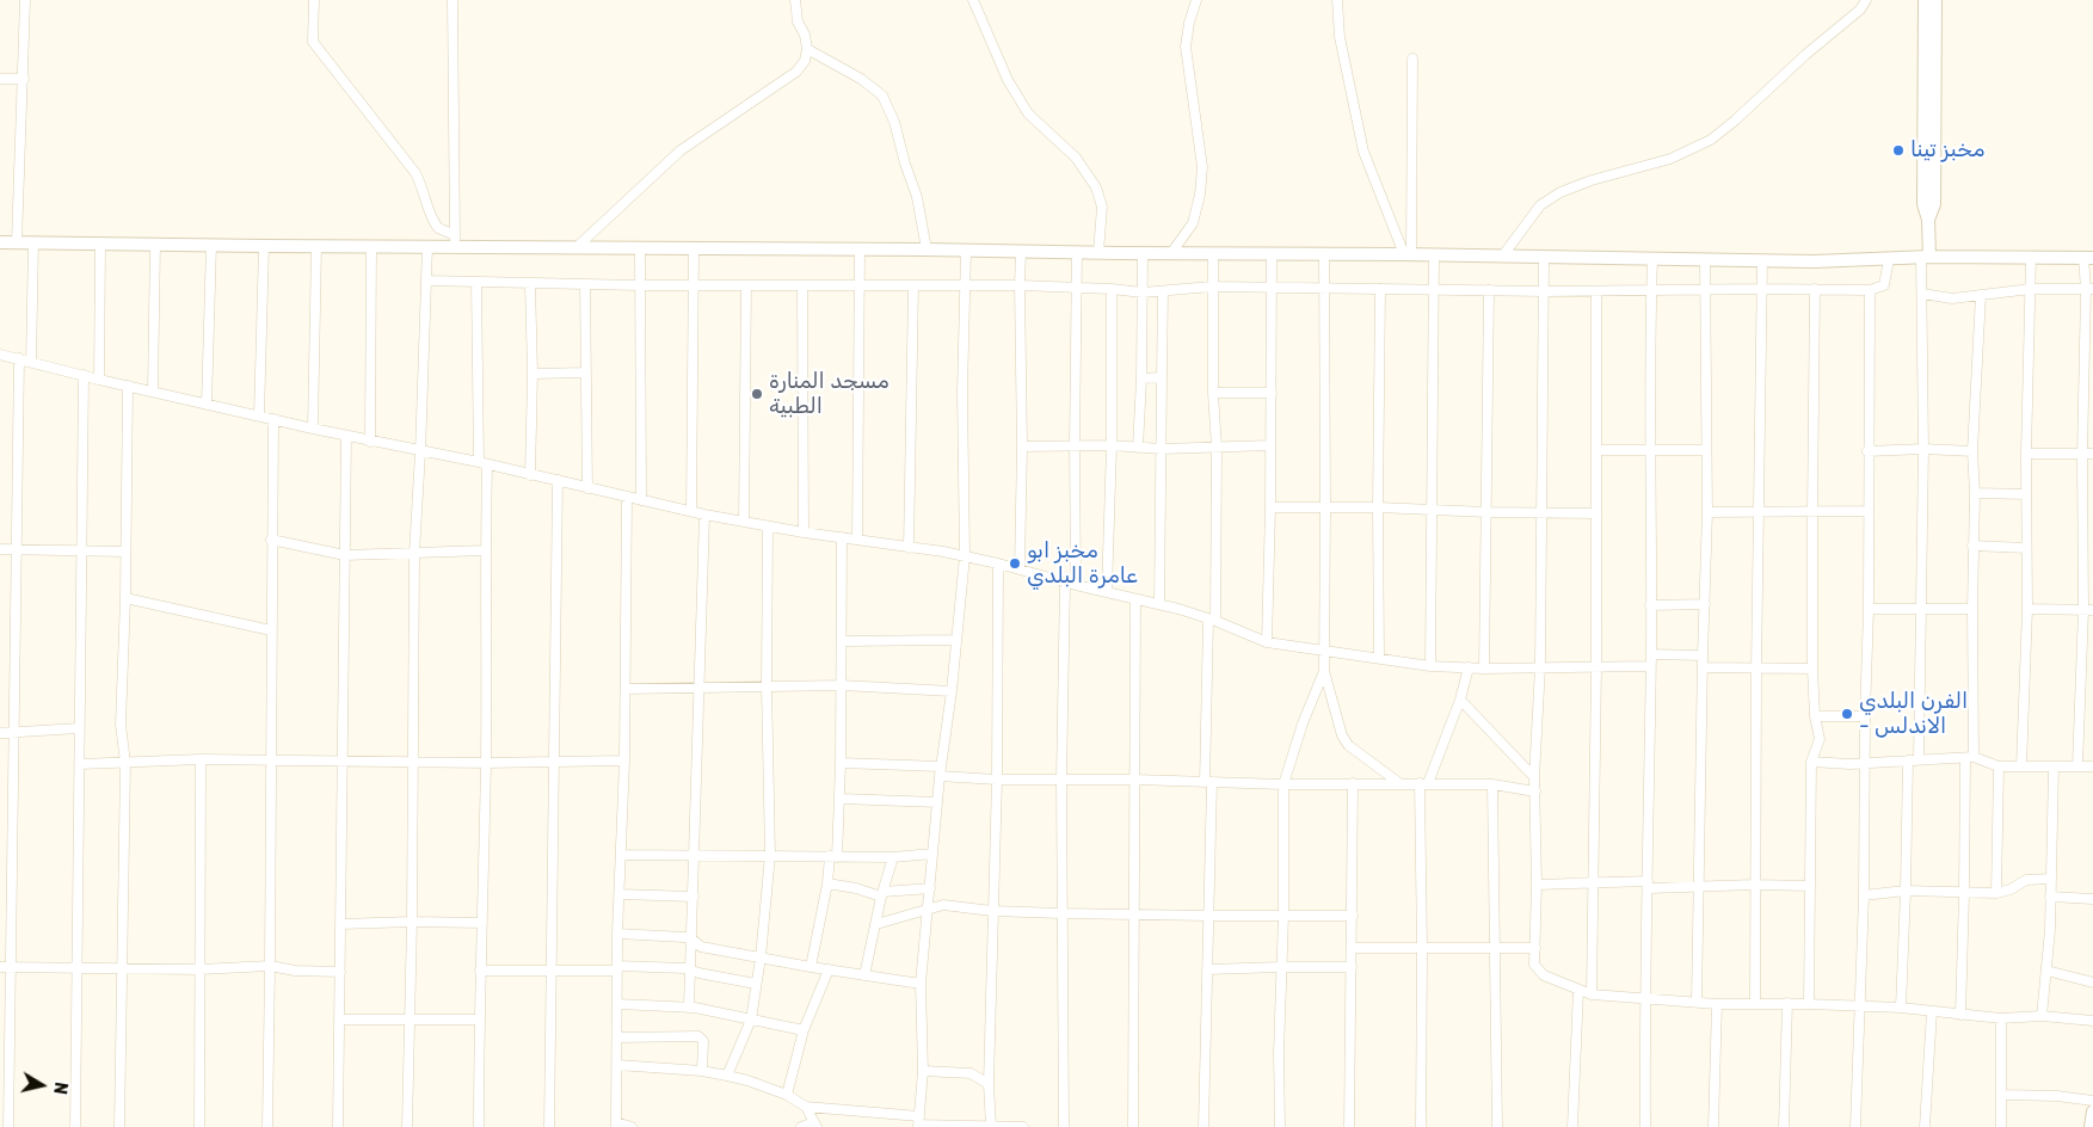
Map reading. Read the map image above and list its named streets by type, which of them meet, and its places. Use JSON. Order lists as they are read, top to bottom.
{
  "places": [
    "مخبز تينا",
    "مسجد المنارة الطبية",
    "مخبز ابو عامرة البلدي",
    "الفرن البلدي - الاندلس"
  ],
  "north": "right"
}
